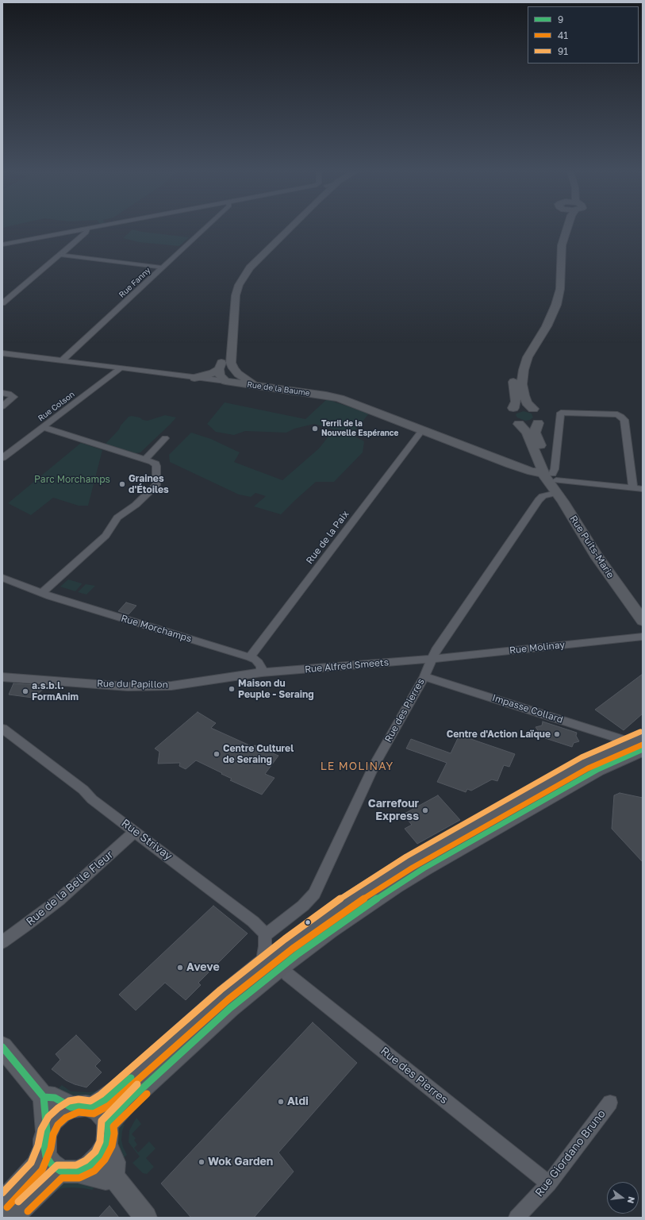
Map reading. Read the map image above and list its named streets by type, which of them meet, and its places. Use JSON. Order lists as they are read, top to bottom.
{
  "streets": {
    "street": [
      "Rue Fanny",
      "Rue de la Baume",
      "Rue Colson",
      "Rue de la Paix",
      "Rue Puits-Marie",
      "Rue Morchamps",
      "Rue Molinay",
      "Rue Alfred Smeets",
      "Rue du Papillon",
      "Impasse Collard",
      "Rue des Pierres",
      "Rue Strivay",
      "Rue de la Belle Fleur",
      "Rue Giordano Bruno"
    ]
  },
  "crossings": [
    ["Rue Fanny", "Rue de la Baume"],
    ["Rue de la Baume", "Rue Colson"],
    ["Rue de la Baume", "Rue de la Paix"],
    ["Rue de la Baume", "Rue Puits-Marie"],
    ["Rue de la Paix", "Rue Morchamps"],
    ["Rue Puits-Marie", "Rue des Pierres"],
    ["Rue Morchamps", "Rue Alfred Smeets"],
    ["Rue Morchamps", "Rue du Papillon"],
    ["Rue Molinay", "Rue Alfred Smeets"],
    ["Rue Molinay", "Rue des Pierres"],
    ["Rue Alfred Smeets", "Rue du Papillon"],
    ["Rue Alfred Smeets", "Rue des Pierres"],
    ["Impasse Collard", "Rue des Pierres"],
    ["Rue des Pierres", "Rue Strivay"],
    ["Rue des Pierres", "Rue Giordano Bruno"],
    ["Rue Strivay", "Rue de la Belle Fleur"]
  ],
  "districts": ["LE MOLINAY"],
  "parks": ["Parc Morchamps"],
  "places": [
    "Terril de la Nouvelle Espérance",
    "Graines d'Étoiles",
    "Maison du Peuple - Seraing",
    "a.s.b.l. FormAnim",
    "Centre d'Action Laïque",
    "Centre Culturel de Seraing",
    "Carrefour Express",
    "Aveve",
    "Aldi",
    "Wok Garden"
  ],
  "lines": ["transit line 91", "transit line 41", "transit line 9"],
  "legend": ["9", "41", "91"],
  "north": "right"
}
